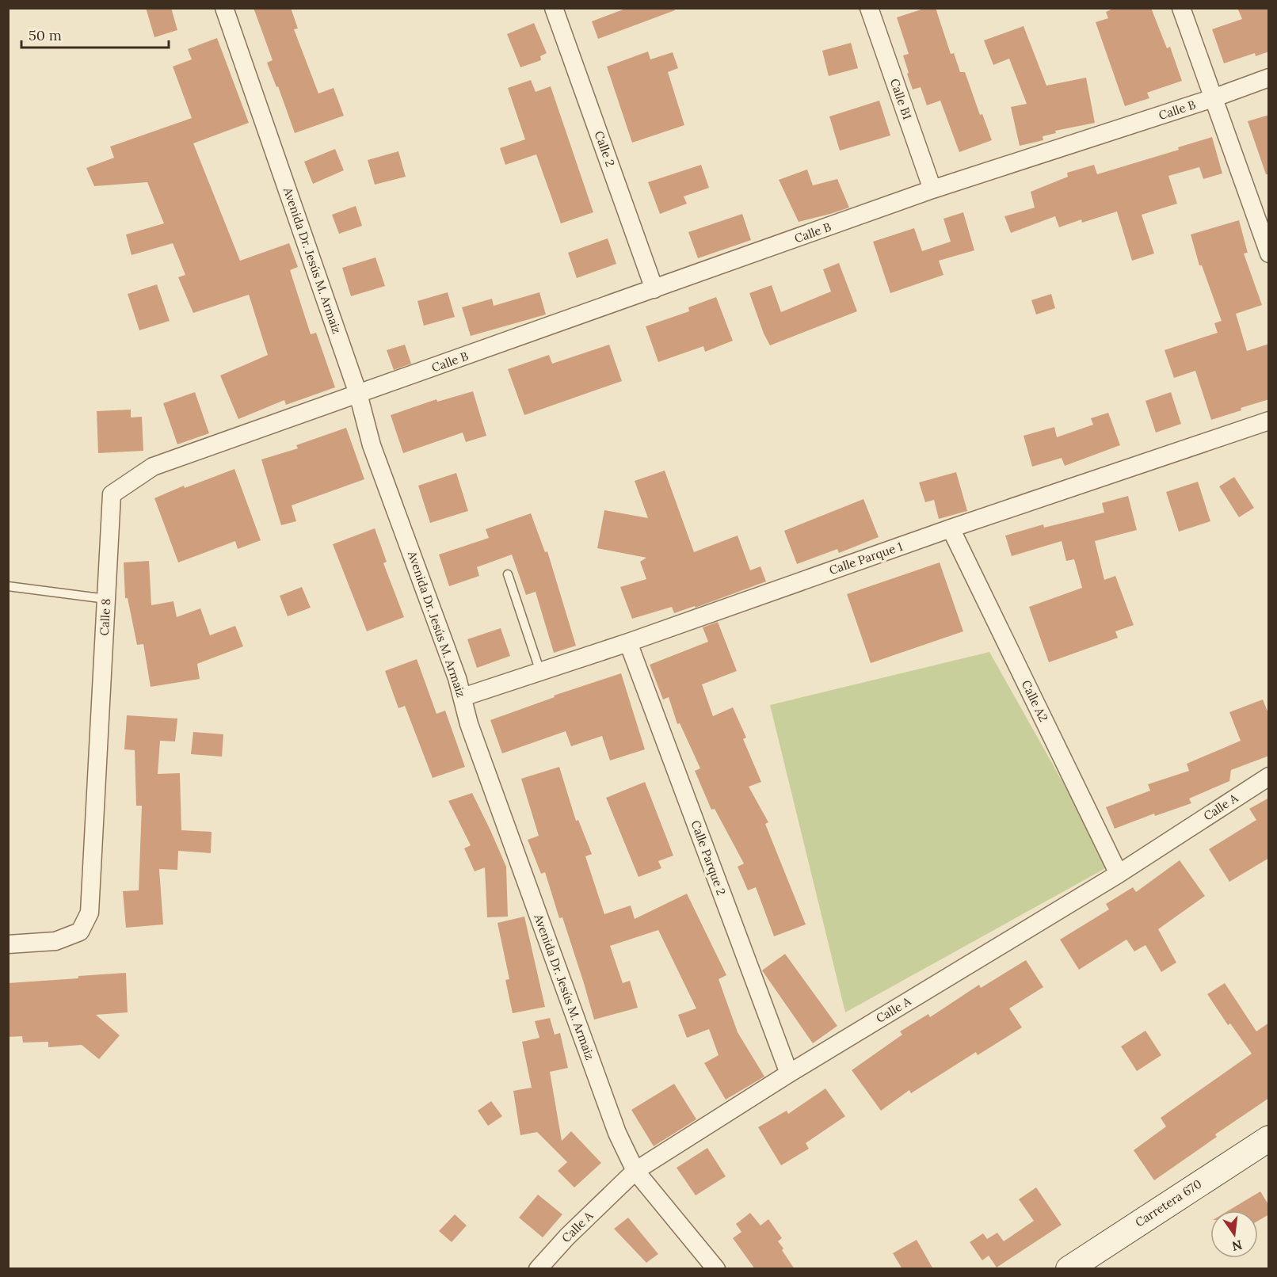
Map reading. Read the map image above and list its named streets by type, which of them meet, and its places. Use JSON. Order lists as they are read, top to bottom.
{
  "streets": {
    "street": [
      "Calle B1",
      "Calle B",
      "Calle 2",
      "Avenida Dr. Jesús M. Armaiz",
      "Calle Parque 1",
      "Calle 8",
      "Calle A2",
      "Calle A",
      "Calle Parque 2",
      "Carretera 670"
    ]
  },
  "crossings": [
    ["Calle B1", "Calle B"],
    ["Calle B", "Calle 2"],
    ["Calle B", "Avenida Dr. Jesús M. Armaiz"],
    ["Calle B", "Calle 8"],
    ["Avenida Dr. Jesús M. Armaiz", "Calle Parque 1"],
    ["Avenida Dr. Jesús M. Armaiz", "Calle 8"],
    ["Avenida Dr. Jesús M. Armaiz", "Calle A"],
    ["Calle Parque 1", "Calle A2"],
    ["Calle Parque 1", "Calle Parque 2"],
    ["Calle A2", "Calle A"],
    ["Calle A", "Calle Parque 2"]
  ],
  "scale_bar": "50 m",
  "north": "bottom"
}
